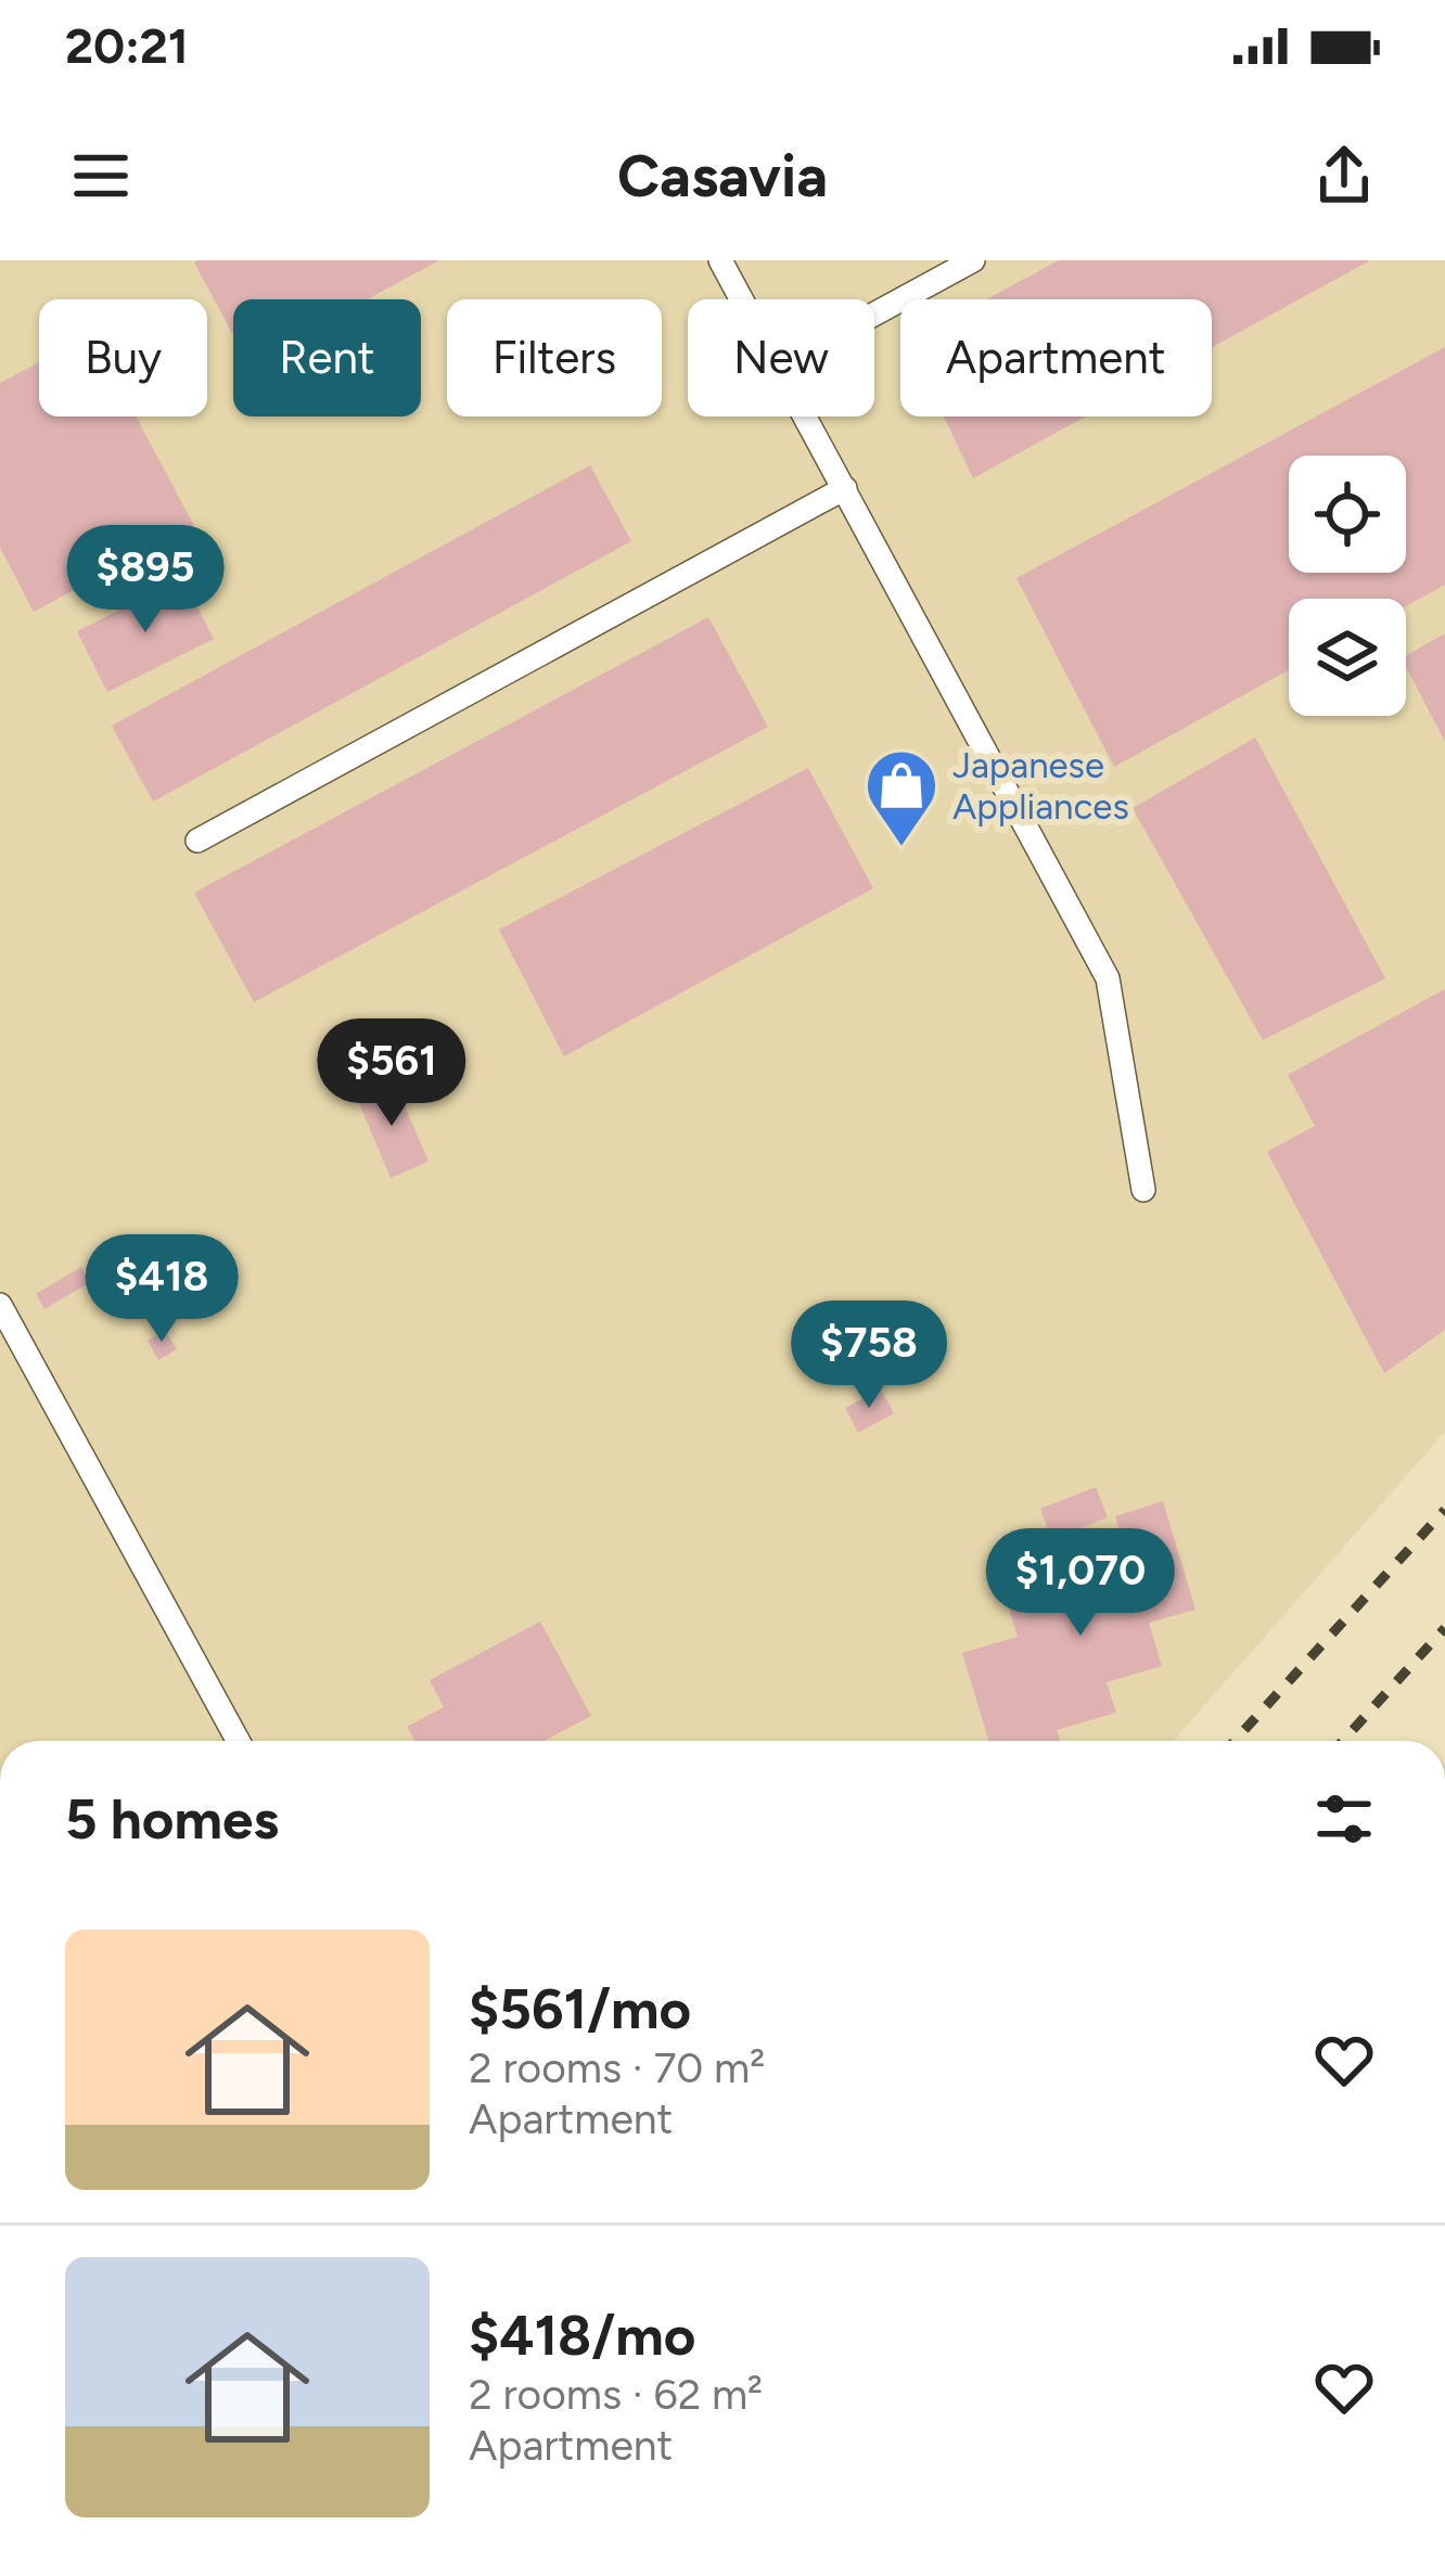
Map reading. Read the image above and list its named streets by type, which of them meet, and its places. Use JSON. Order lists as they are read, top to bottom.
{
  "places": {
    "shop": ["Japanese Appliances"]
  },
  "page": {
    "status": "20:21",
    "header": "Casavia",
    "chip": [
      "Buy",
      "Rent",
      "Filters",
      "New",
      "Apartment"
    ],
    "price": [
      "$895",
      "$561",
      "$418",
      "$758",
      "$1,070"
    ],
    "heading": "5 homes",
    "list": [
      {
        "name": "$561/mo",
        "note": "2 rooms · 70 m² · Apartment"
      },
      {
        "name": "$418/mo",
        "note": "2 rooms · 62 m² · Apartment"
      }
    ]
  }
}
